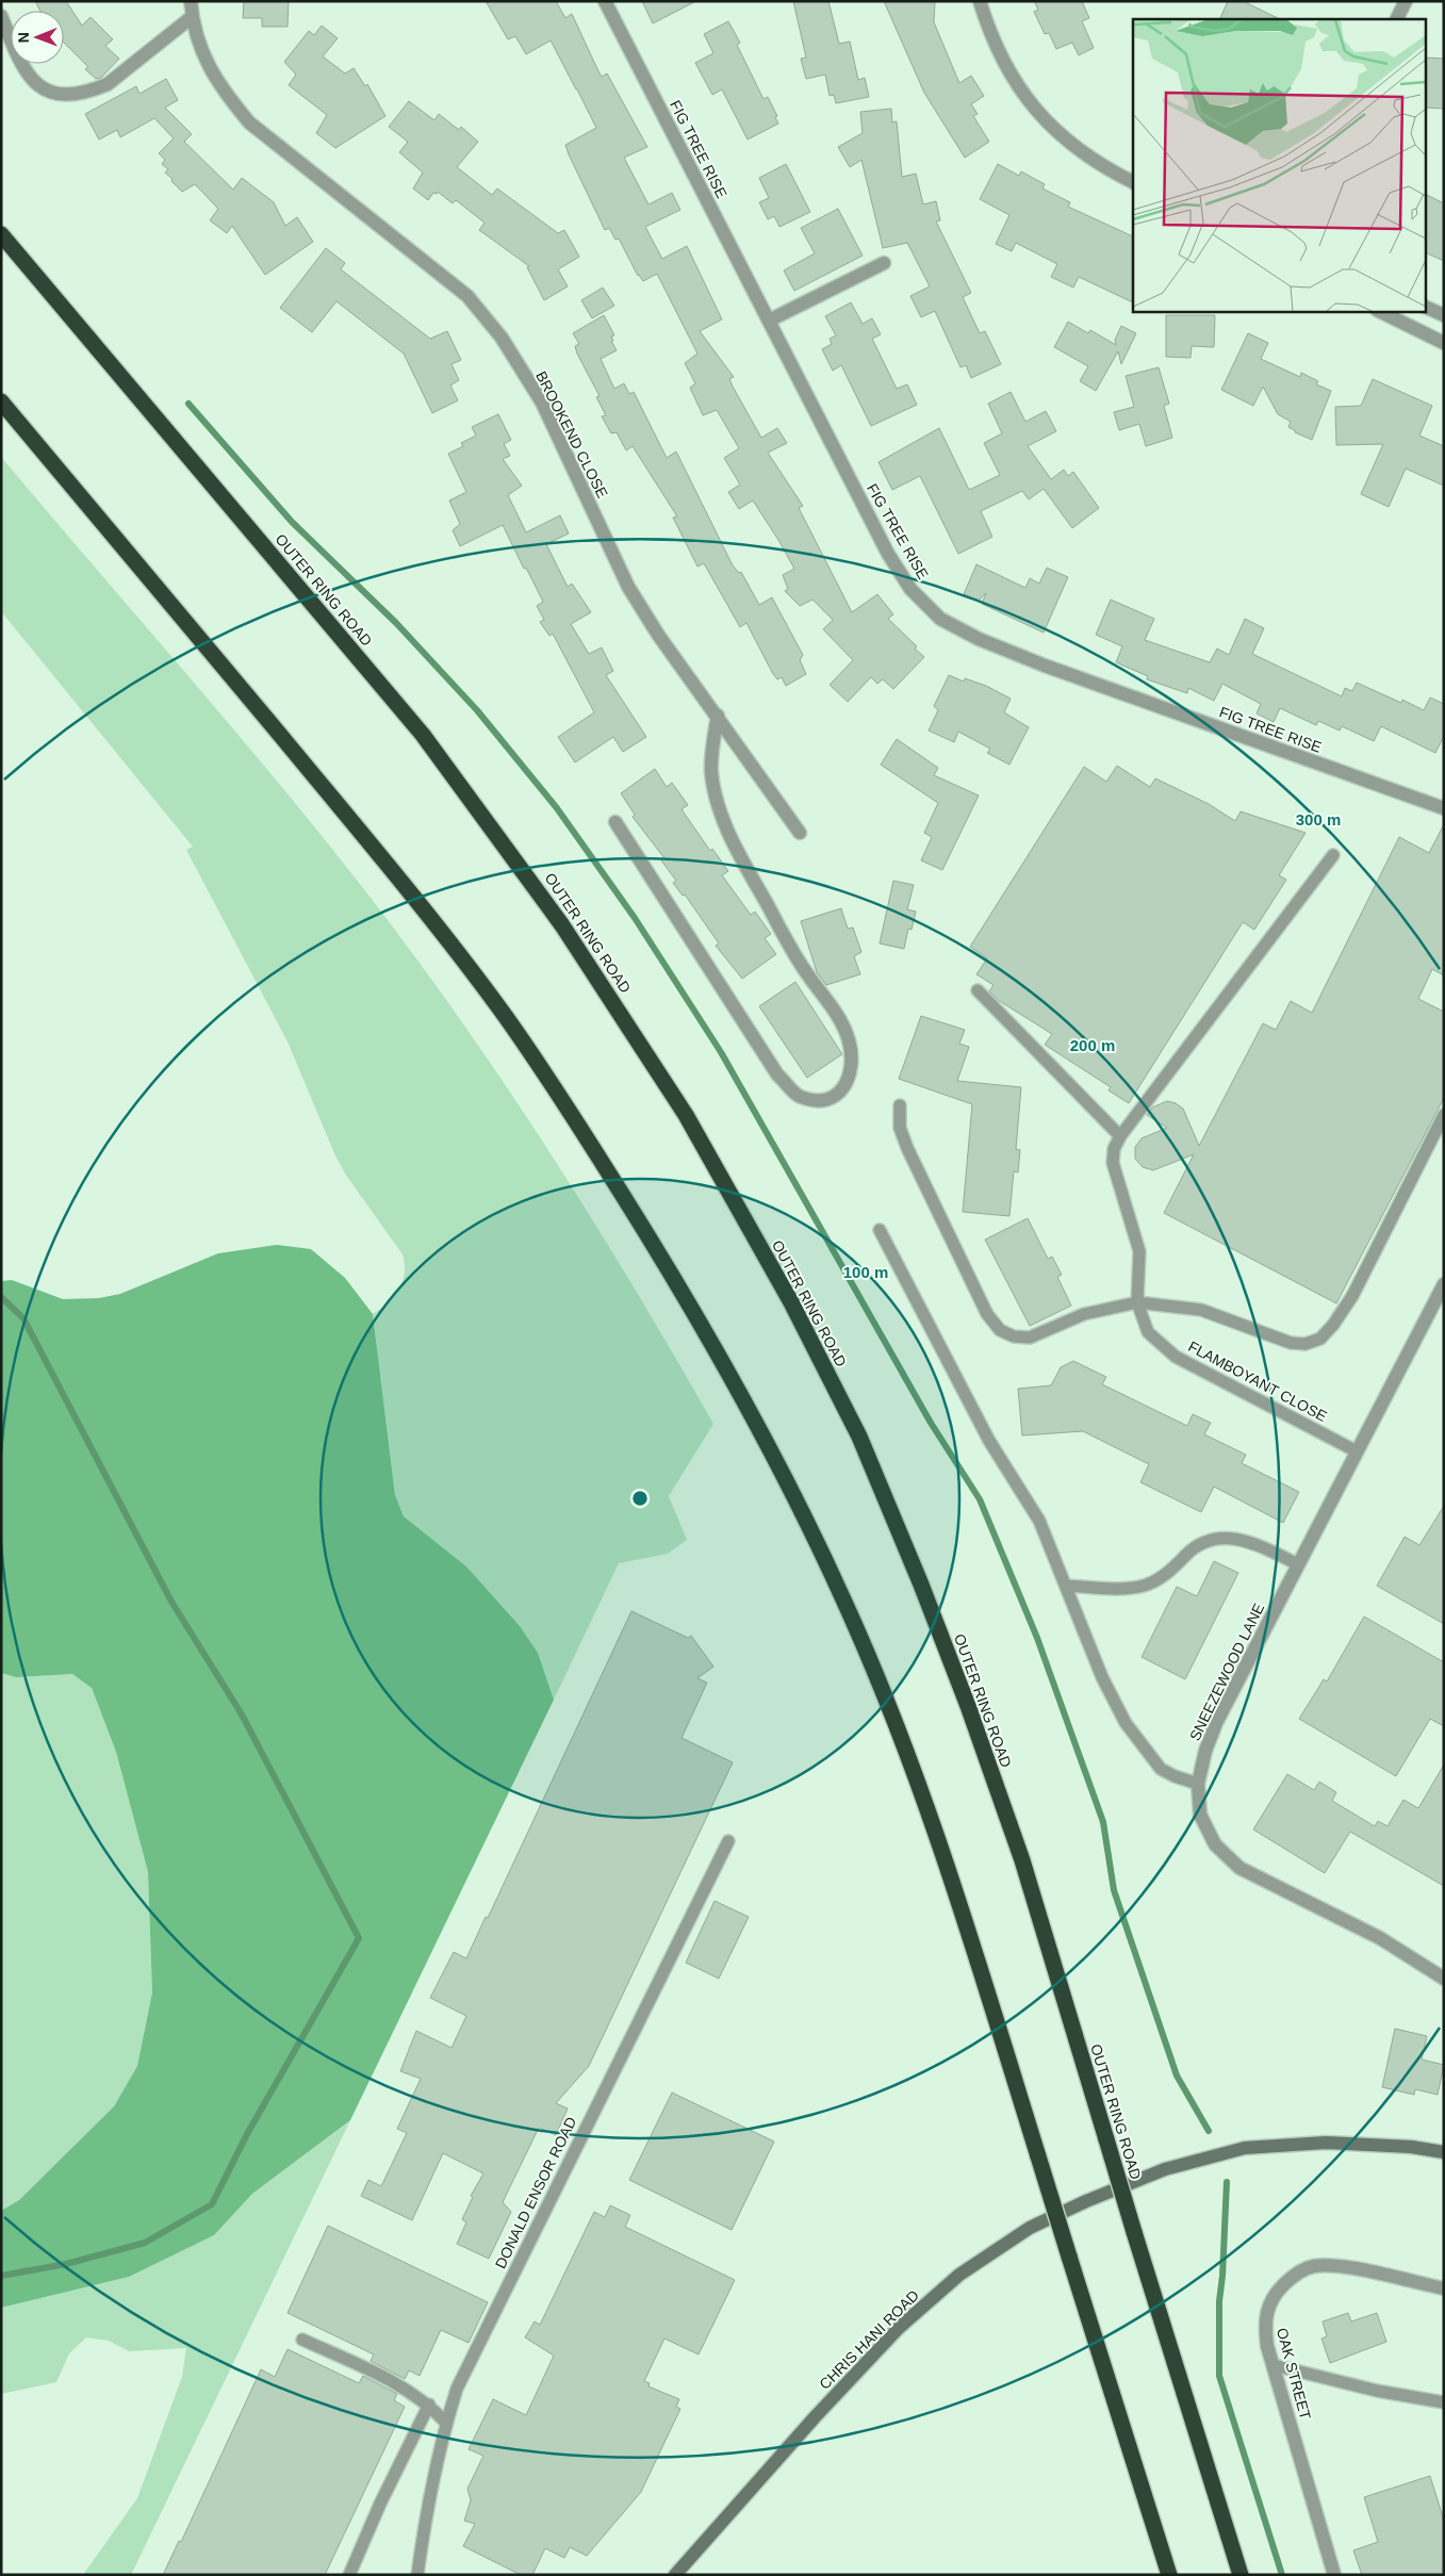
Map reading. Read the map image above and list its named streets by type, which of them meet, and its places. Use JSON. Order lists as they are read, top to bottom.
{
  "streets": {
    "highway": ["OUTER RING ROAD"],
    "street": [
      "FIG TREE RISE",
      "BROOKEND CLOSE",
      "SNEEZEWOOD LANE",
      "CHRIS HANI ROAD",
      "OAK STREET"
    ],
    "lane": ["FLAMBOYANT CLOSE", "DONALD ENSOR ROAD"]
  },
  "crossings": [
    ["FLAMBOYANT CLOSE", "SNEEZEWOOD LANE"]
  ],
  "north": "left",
  "rings": ["300 m", "200 m", "100 m"]
}
